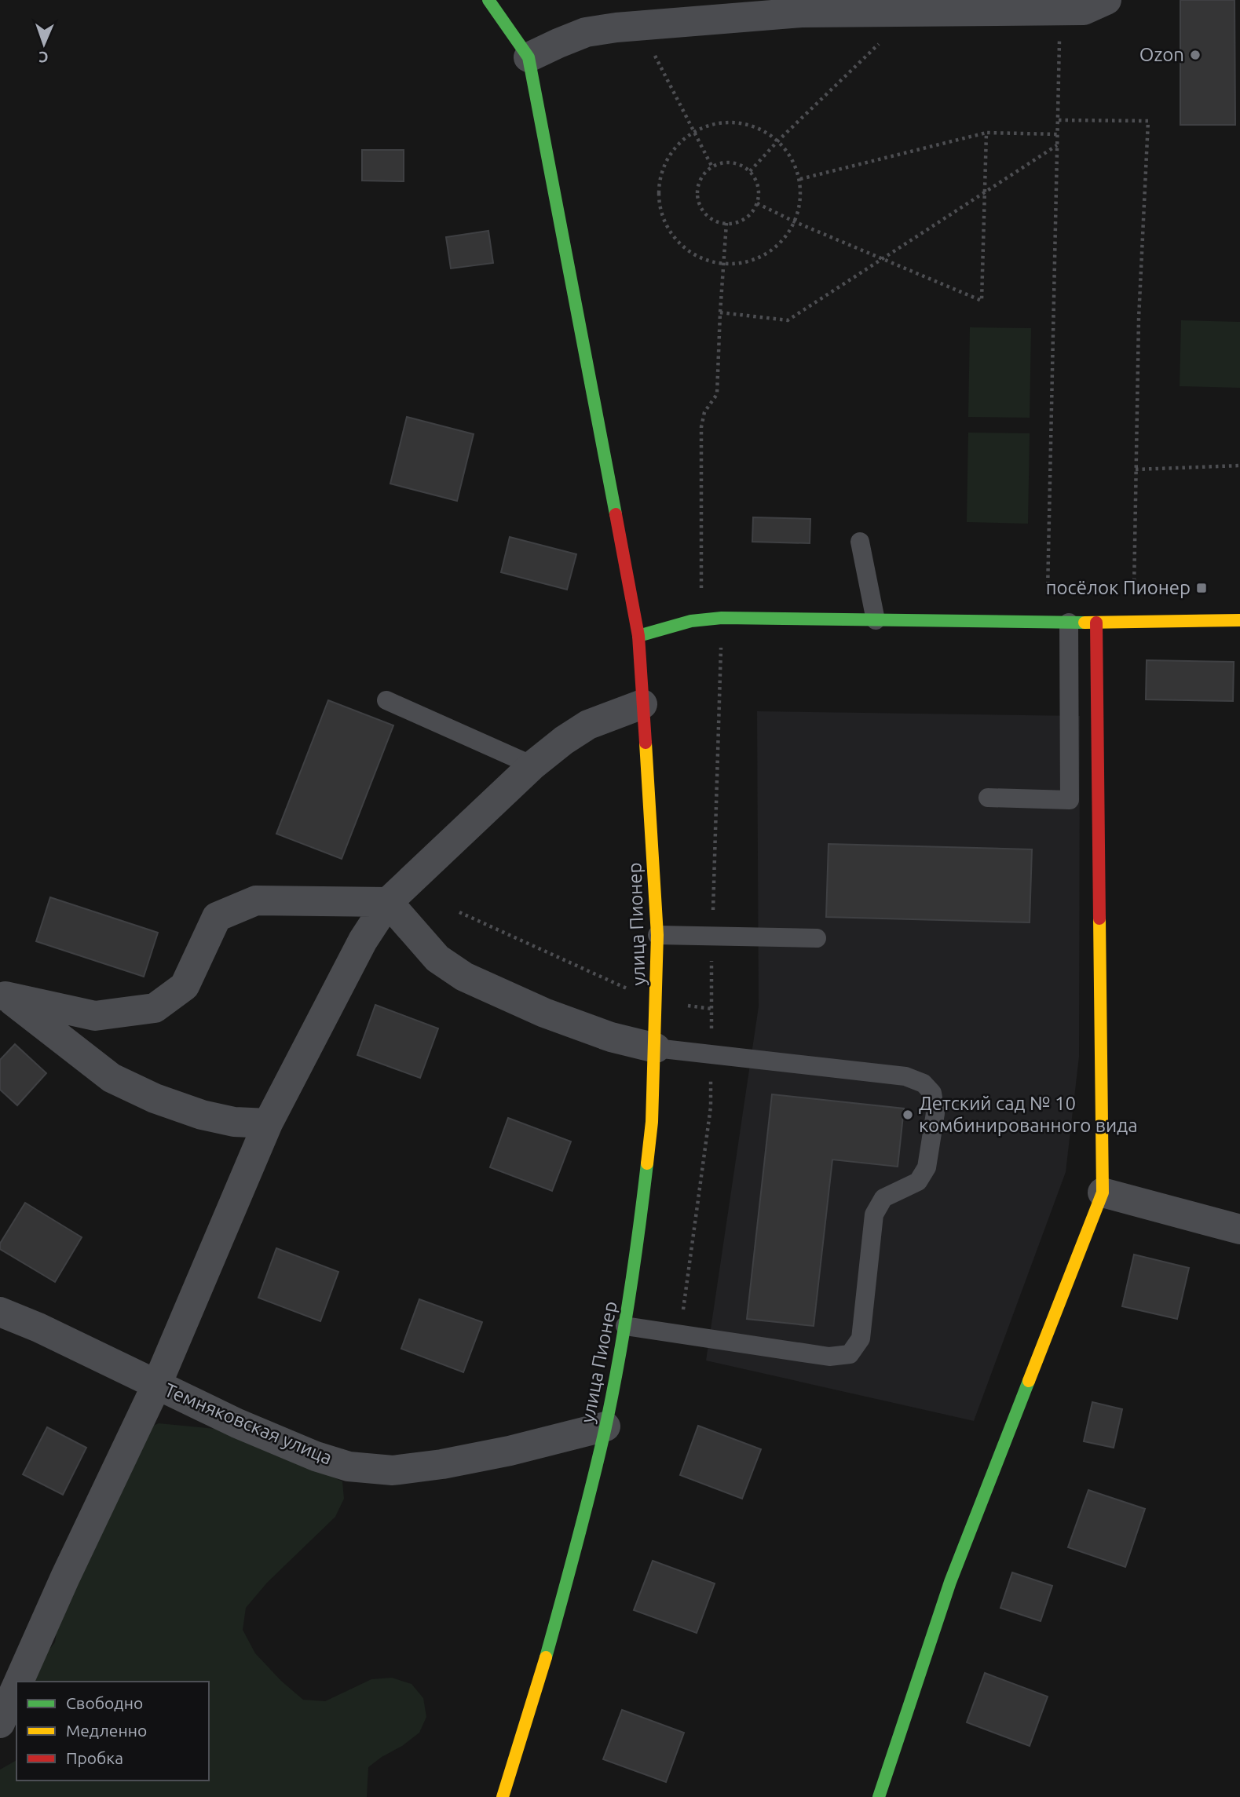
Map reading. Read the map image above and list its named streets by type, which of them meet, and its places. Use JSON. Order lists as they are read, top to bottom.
{
  "streets": {
    "street": ["улица Пионер", "Темняковская улица"]
  },
  "crossings": [
    ["улица Пионер", "Темняковская улица"]
  ],
  "places": {
    "other": ["Ozon", "Детский сад № 10 комбинированного вида"],
    "transit": ["посёлок Пионер"]
  },
  "legend": ["Свободно", "Медленно", "Пробка"],
  "north": "bottom"
}
